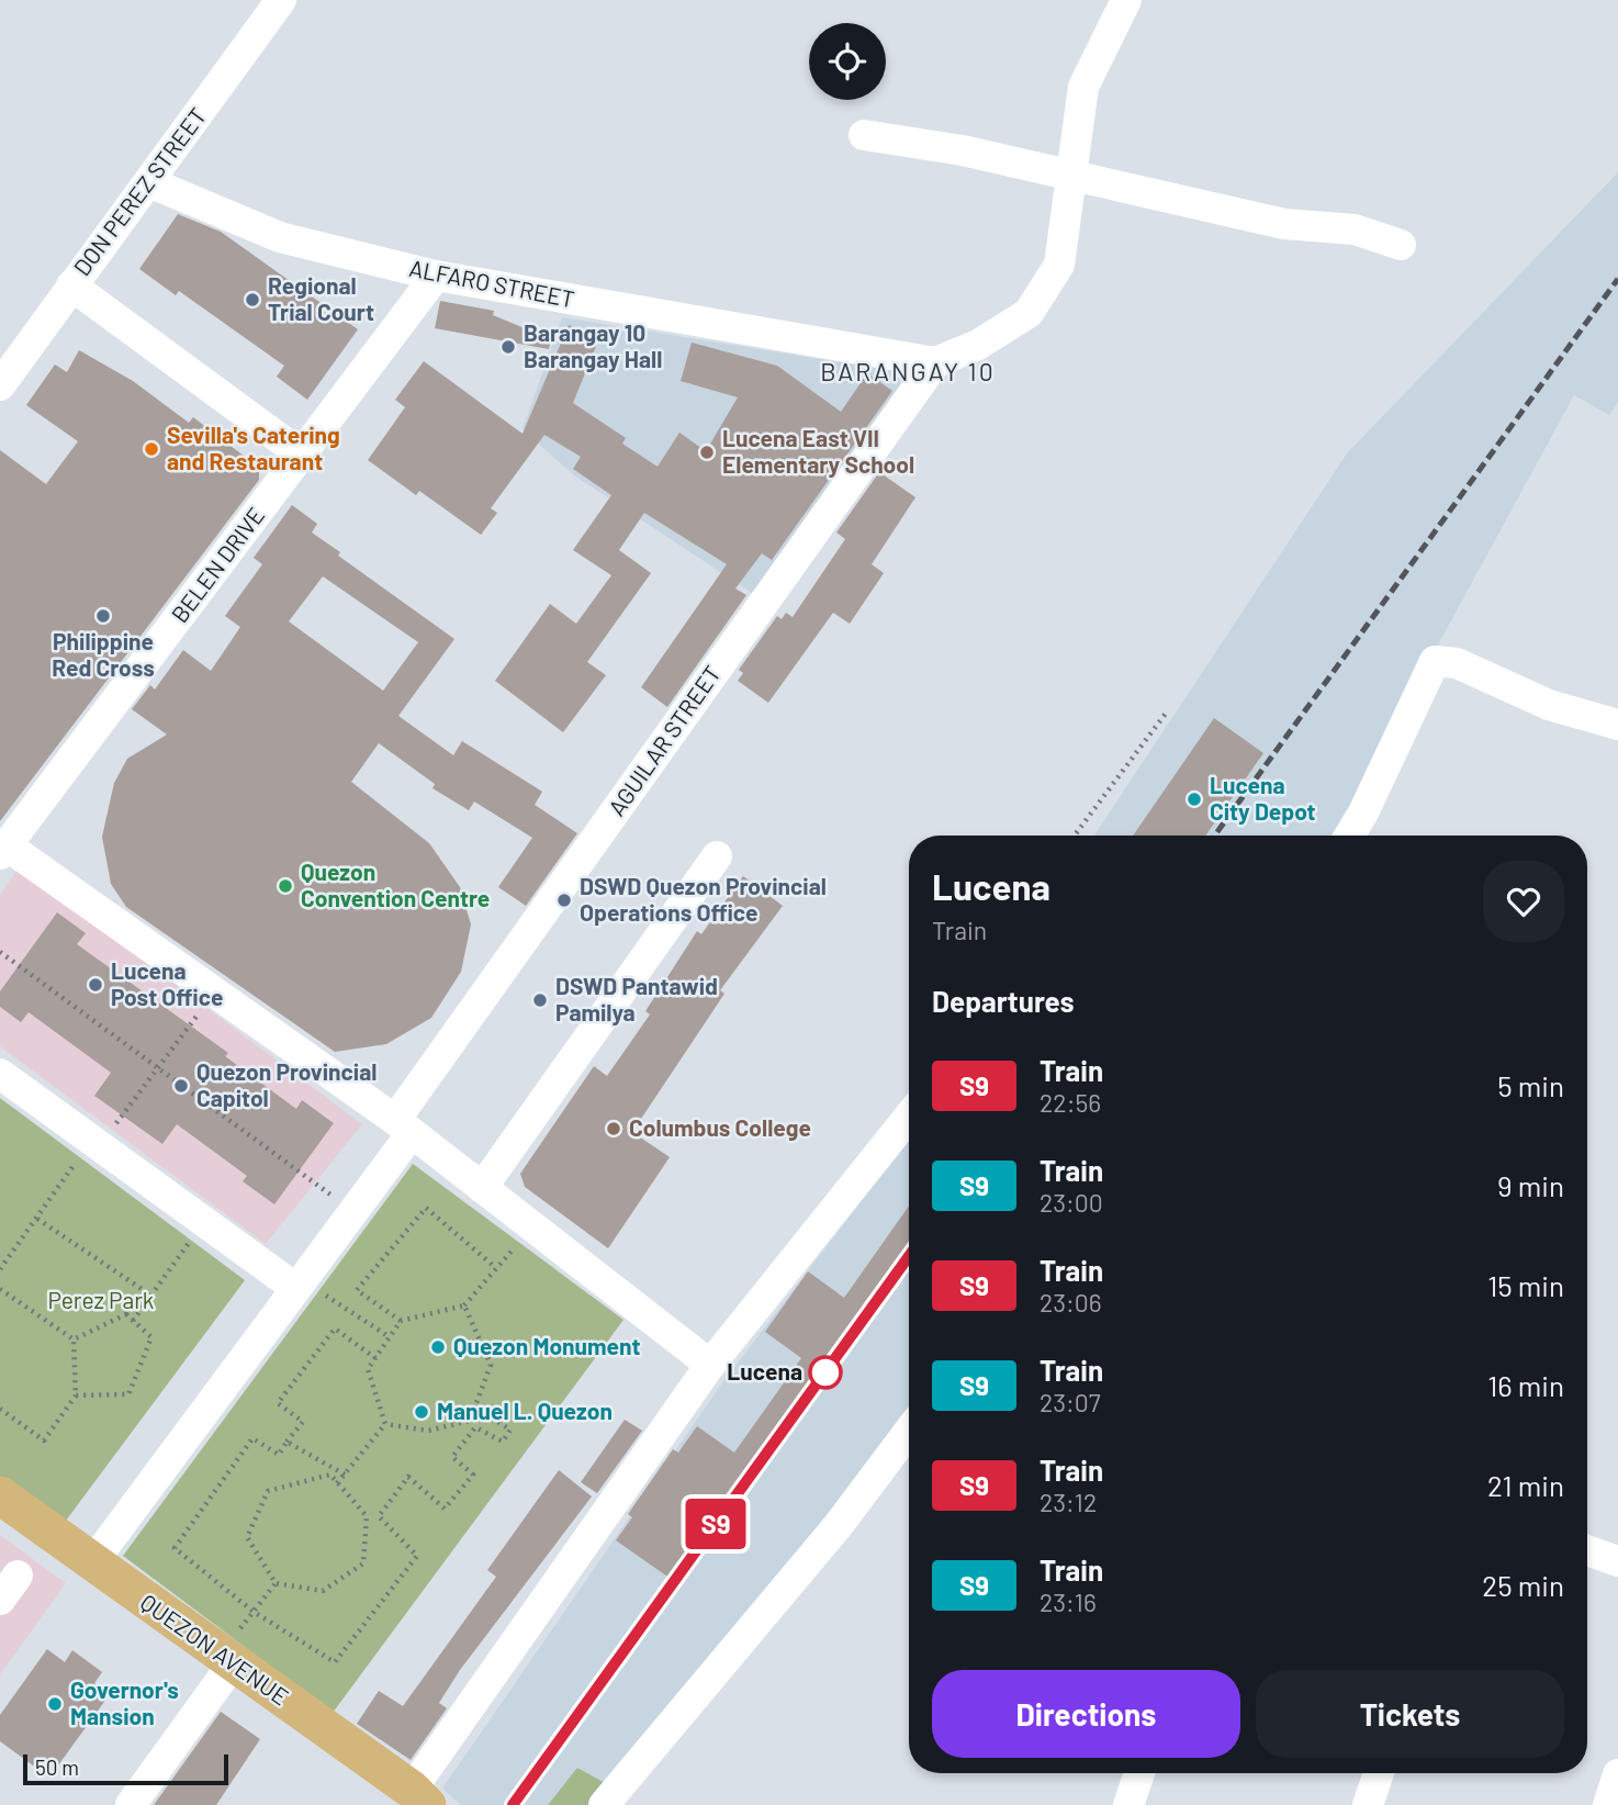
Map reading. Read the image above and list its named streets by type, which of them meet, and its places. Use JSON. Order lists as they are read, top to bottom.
{
  "streets": {
    "main road": ["QUEZON AVENUE"],
    "street": [
      "DON PEREZ STREET",
      "ALFARO STREET",
      "BELEN DRIVE",
      "AGUILAR STREET"
    ]
  },
  "crossings": [
    ["DON PEREZ STREET", "ALFARO STREET"],
    ["ALFARO STREET", "BELEN DRIVE"],
    ["ALFARO STREET", "AGUILAR STREET"],
    ["AGUILAR STREET", "QUEZON AVENUE"]
  ],
  "districts": ["BARANGAY 10"],
  "parks": ["Perez Park"],
  "places": [
    "Regional Trial Court",
    "Barangay 10 Barangay Hall",
    "Sevilla's Catering and Restaurant",
    "Lucena East VII Elementary School",
    "Philippine Red Cross",
    "Lucena City Depot",
    "Quezon Convention Centre",
    "DSWD Quezon Provincial Operations Office",
    "Lucena Post Office",
    "DSWD Pantawid Pamilya",
    "Quezon Provincial Capitol",
    "Columbus College",
    "Quezon Monument",
    "Lucena",
    "Manuel L. Quezon",
    "Governor's Mansion"
  ],
  "scale_bar": "50 m",
  "page": {
    "on_map": "S9",
    "heading": [
      ["Lucena", "Train"],
      "Departures"
    ],
    "list": [
      {
        "mark": "S9",
        "name": "Train",
        "note": "22:56",
        "value": "5 min"
      },
      {
        "mark": "S9",
        "name": "Train",
        "note": "23:00",
        "value": "9 min"
      },
      {
        "mark": "S9",
        "name": "Train",
        "note": "23:06",
        "value": "15 min"
      },
      {
        "mark": "S9",
        "name": "Train",
        "note": "23:07",
        "value": "16 min"
      },
      {
        "mark": "S9",
        "name": "Train",
        "note": "23:12",
        "value": "21 min"
      },
      {
        "mark": "S9",
        "name": "Train",
        "note": "23:16",
        "value": "25 min"
      }
    ],
    "buttons": ["Directions", "Tickets"],
    "scale": "50 m"
  }
}
